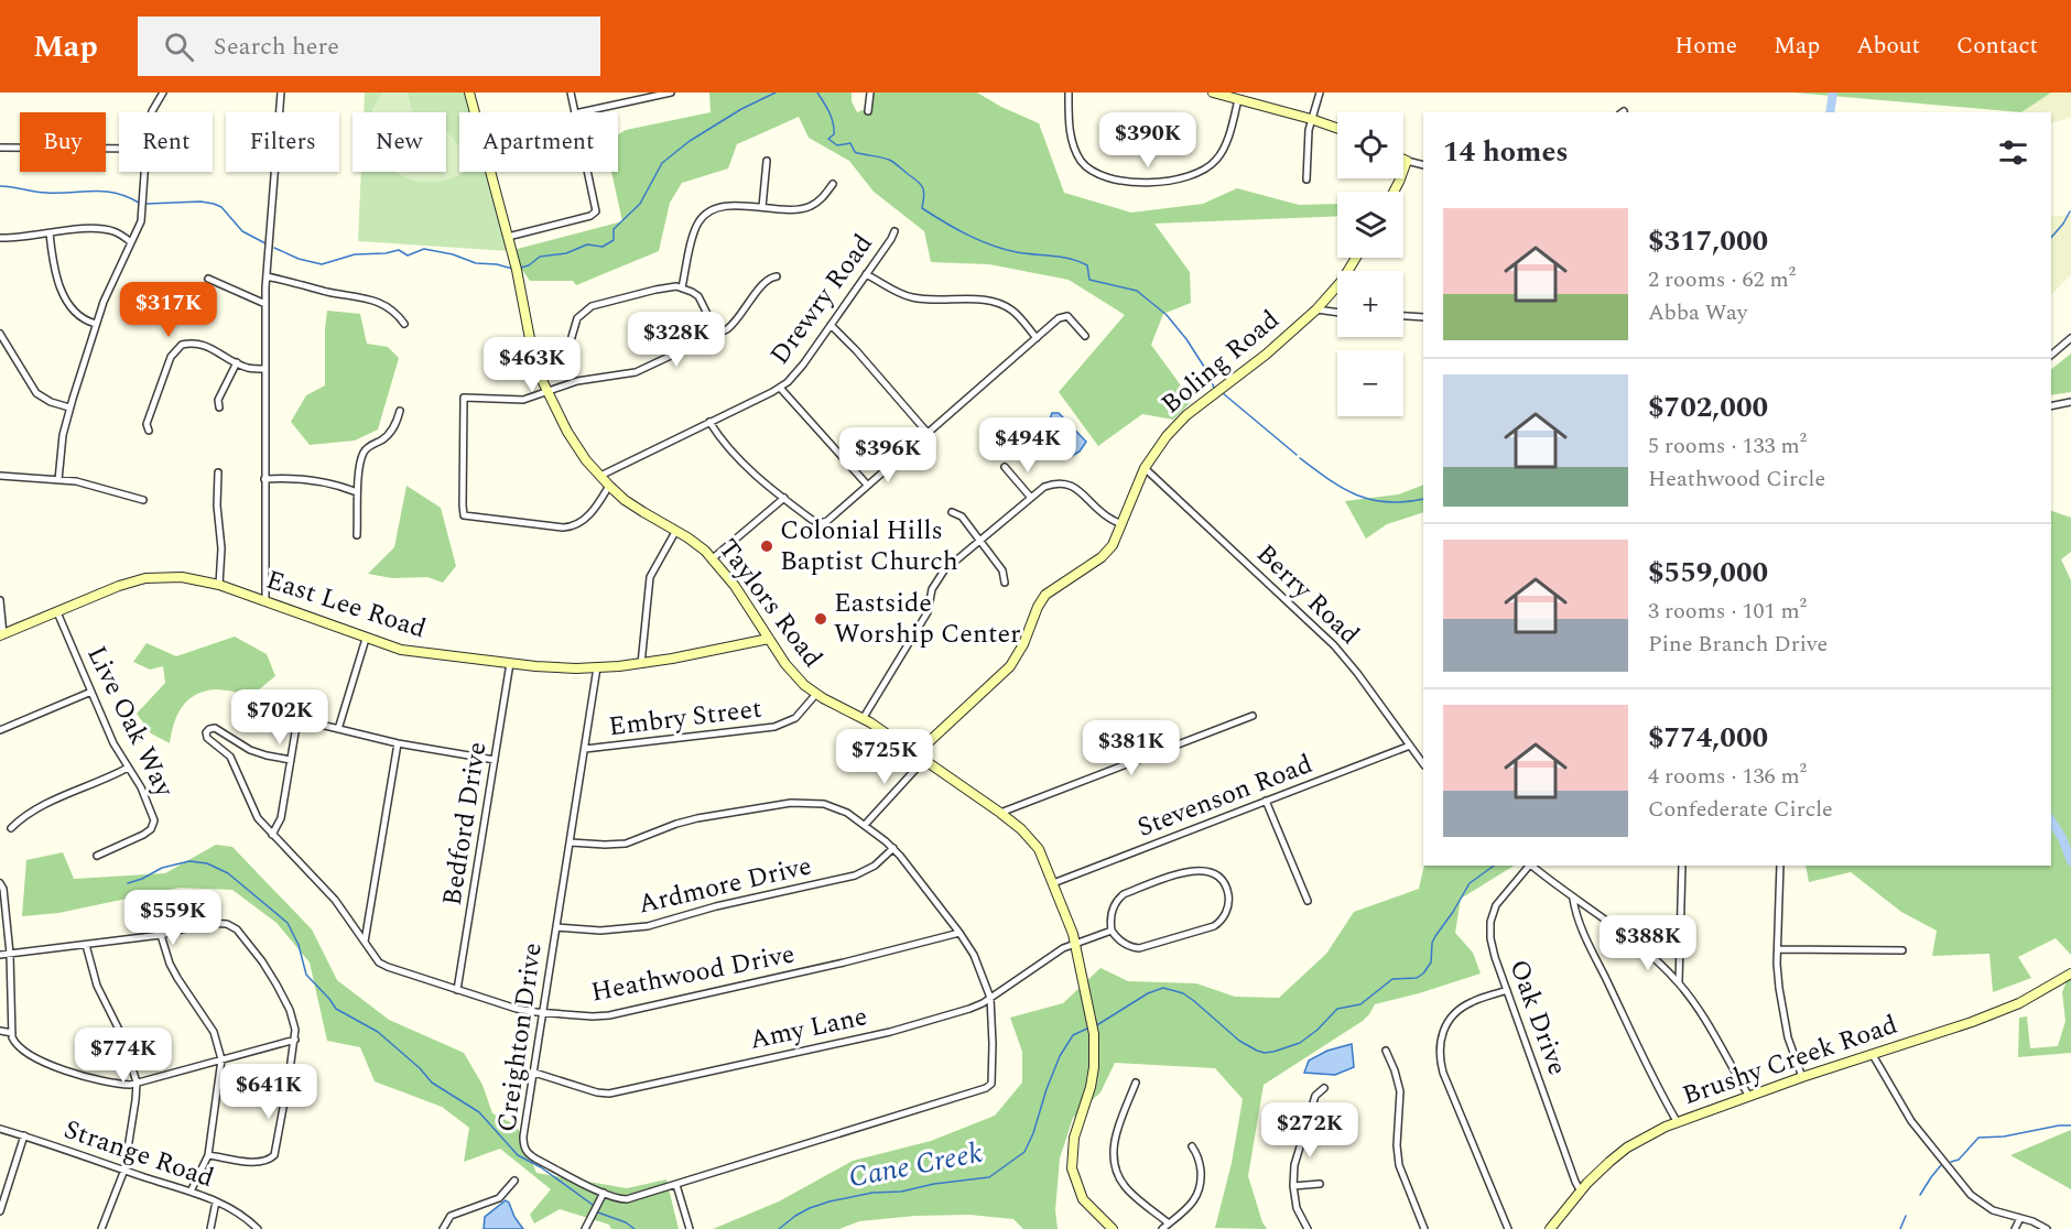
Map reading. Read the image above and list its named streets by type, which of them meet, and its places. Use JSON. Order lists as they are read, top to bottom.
{
  "streets": {
    "street": [
      "Drewry Road",
      "Boling Road",
      "Berry Road",
      "Taylors Road",
      "East Lee Road",
      "Embry Street",
      "Live Oak Way",
      "Stevenson Road",
      "Bedford Drive",
      "Ardmore Drive",
      "Heathwood Drive",
      "Oak Drive",
      "Amy Lane",
      "Creighton Drive",
      "Brushy Creek Road",
      "Strange Road"
    ]
  },
  "crossings": [
    ["Drewry Road", "Taylors Road"],
    ["Boling Road", "Berry Road"],
    ["Boling Road", "Taylors Road"],
    ["Berry Road", "Stevenson Road"],
    ["Taylors Road", "East Lee Road"],
    ["Taylors Road", "Embry Street"],
    ["Taylors Road", "Stevenson Road"],
    ["Taylors Road", "Amy Lane"],
    ["East Lee Road", "Live Oak Way"],
    ["East Lee Road", "Bedford Drive"],
    ["East Lee Road", "Creighton Drive"],
    ["Embry Street", "Creighton Drive"],
    ["Bedford Drive", "Heathwood Drive"],
    ["Ardmore Drive", "Creighton Drive"],
    ["Heathwood Drive", "Creighton Drive"],
    ["Oak Drive", "Brushy Creek Road"],
    ["Amy Lane", "Creighton Drive"]
  ],
  "water": ["Cane Creek"],
  "places": ["Colonial Hills Baptist Church", "Eastside Worship Center"],
  "page": {
    "header": "Map",
    "search": "Search here",
    "nav": [
      "Home",
      "Map",
      "About",
      "Contact"
    ],
    "map_buttons": ["+", "−"],
    "price": [
      "$390K",
      "$317K",
      "$328K",
      "$463K",
      "$494K",
      "$396K",
      "$702K",
      "$381K",
      "$725K",
      "$559K",
      "$388K",
      "$774K",
      "$641K",
      "$272K"
    ],
    "chip": [
      "Buy",
      "Rent",
      "Filters",
      "New",
      "Apartment"
    ],
    "heading": "14 homes",
    "list": [
      {
        "name": "$317,000",
        "note": "2 rooms · 62 m² · Abba Way"
      },
      {
        "name": "$702,000",
        "note": "5 rooms · 133 m² · Heathwood Circle"
      },
      {
        "name": "$559,000",
        "note": "3 rooms · 101 m² · Pine Branch Drive"
      },
      {
        "name": "$774,000",
        "note": "4 rooms · 136 m² · Confederate Circle"
      }
    ]
  }
}
